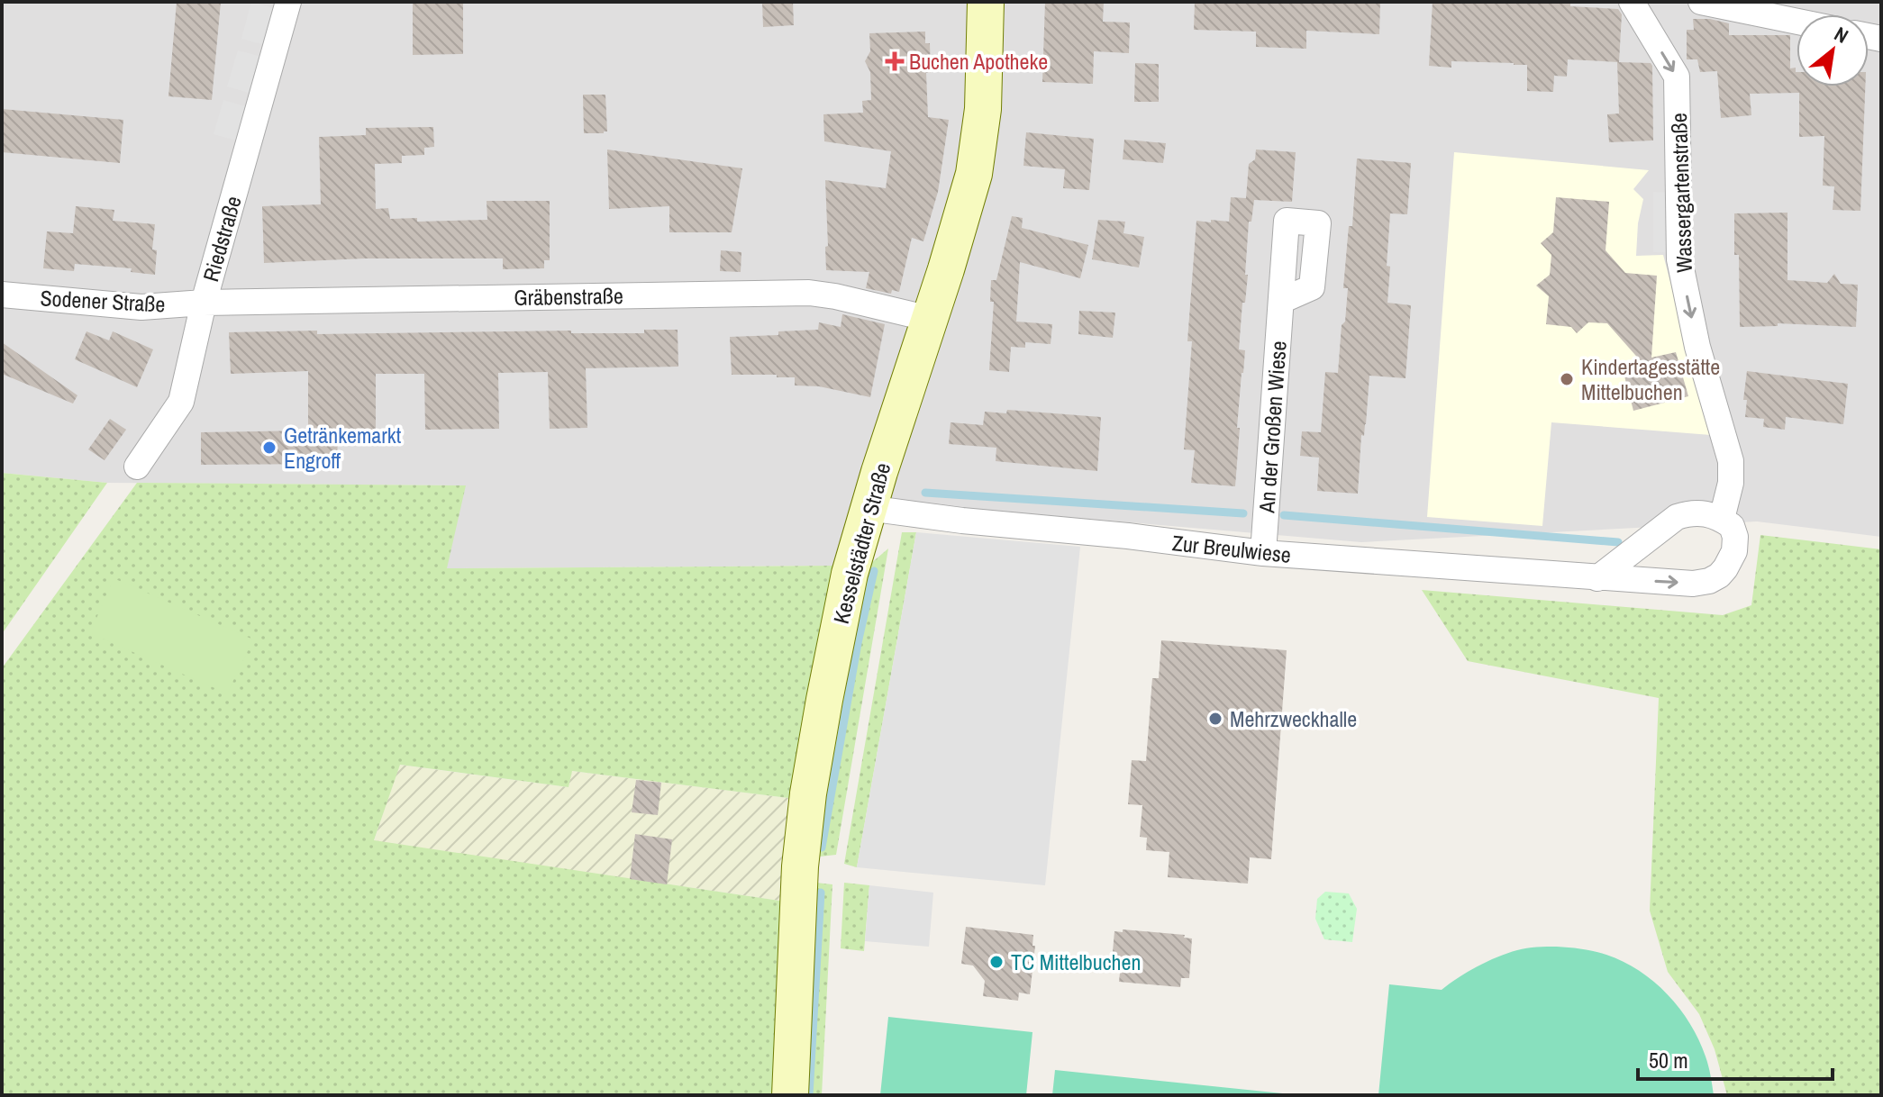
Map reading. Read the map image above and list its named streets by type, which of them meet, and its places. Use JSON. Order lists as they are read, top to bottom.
{
  "streets": {
    "main road": ["Kesselstädter Straße"],
    "street": [
      "Wassergartenstraße",
      "Riedstraße",
      "Gräbenstraße",
      "Sodener Straße",
      "An der Großen Wiese",
      "Zur Breulwiese"
    ]
  },
  "crossings": [
    ["Wassergartenstraße", "Zur Breulwiese"],
    ["Riedstraße", "Gräbenstraße"],
    ["Riedstraße", "Sodener Straße"],
    ["Gräbenstraße", "Sodener Straße"],
    ["Gräbenstraße", "Kesselstädter Straße"],
    ["An der Großen Wiese", "Zur Breulwiese"],
    ["Kesselstädter Straße", "Zur Breulwiese"]
  ],
  "one_way": ["Wassergartenstraße"],
  "places": {
    "health": ["Buchen Apotheke"],
    "other": [
      "Kindertagesstätte Mittelbuchen",
      "Getränkemarkt Engroff",
      "Mehrzweckhalle",
      "TC Mittelbuchen"
    ]
  },
  "scale_bar": "50 m",
  "north": "top right"
}
